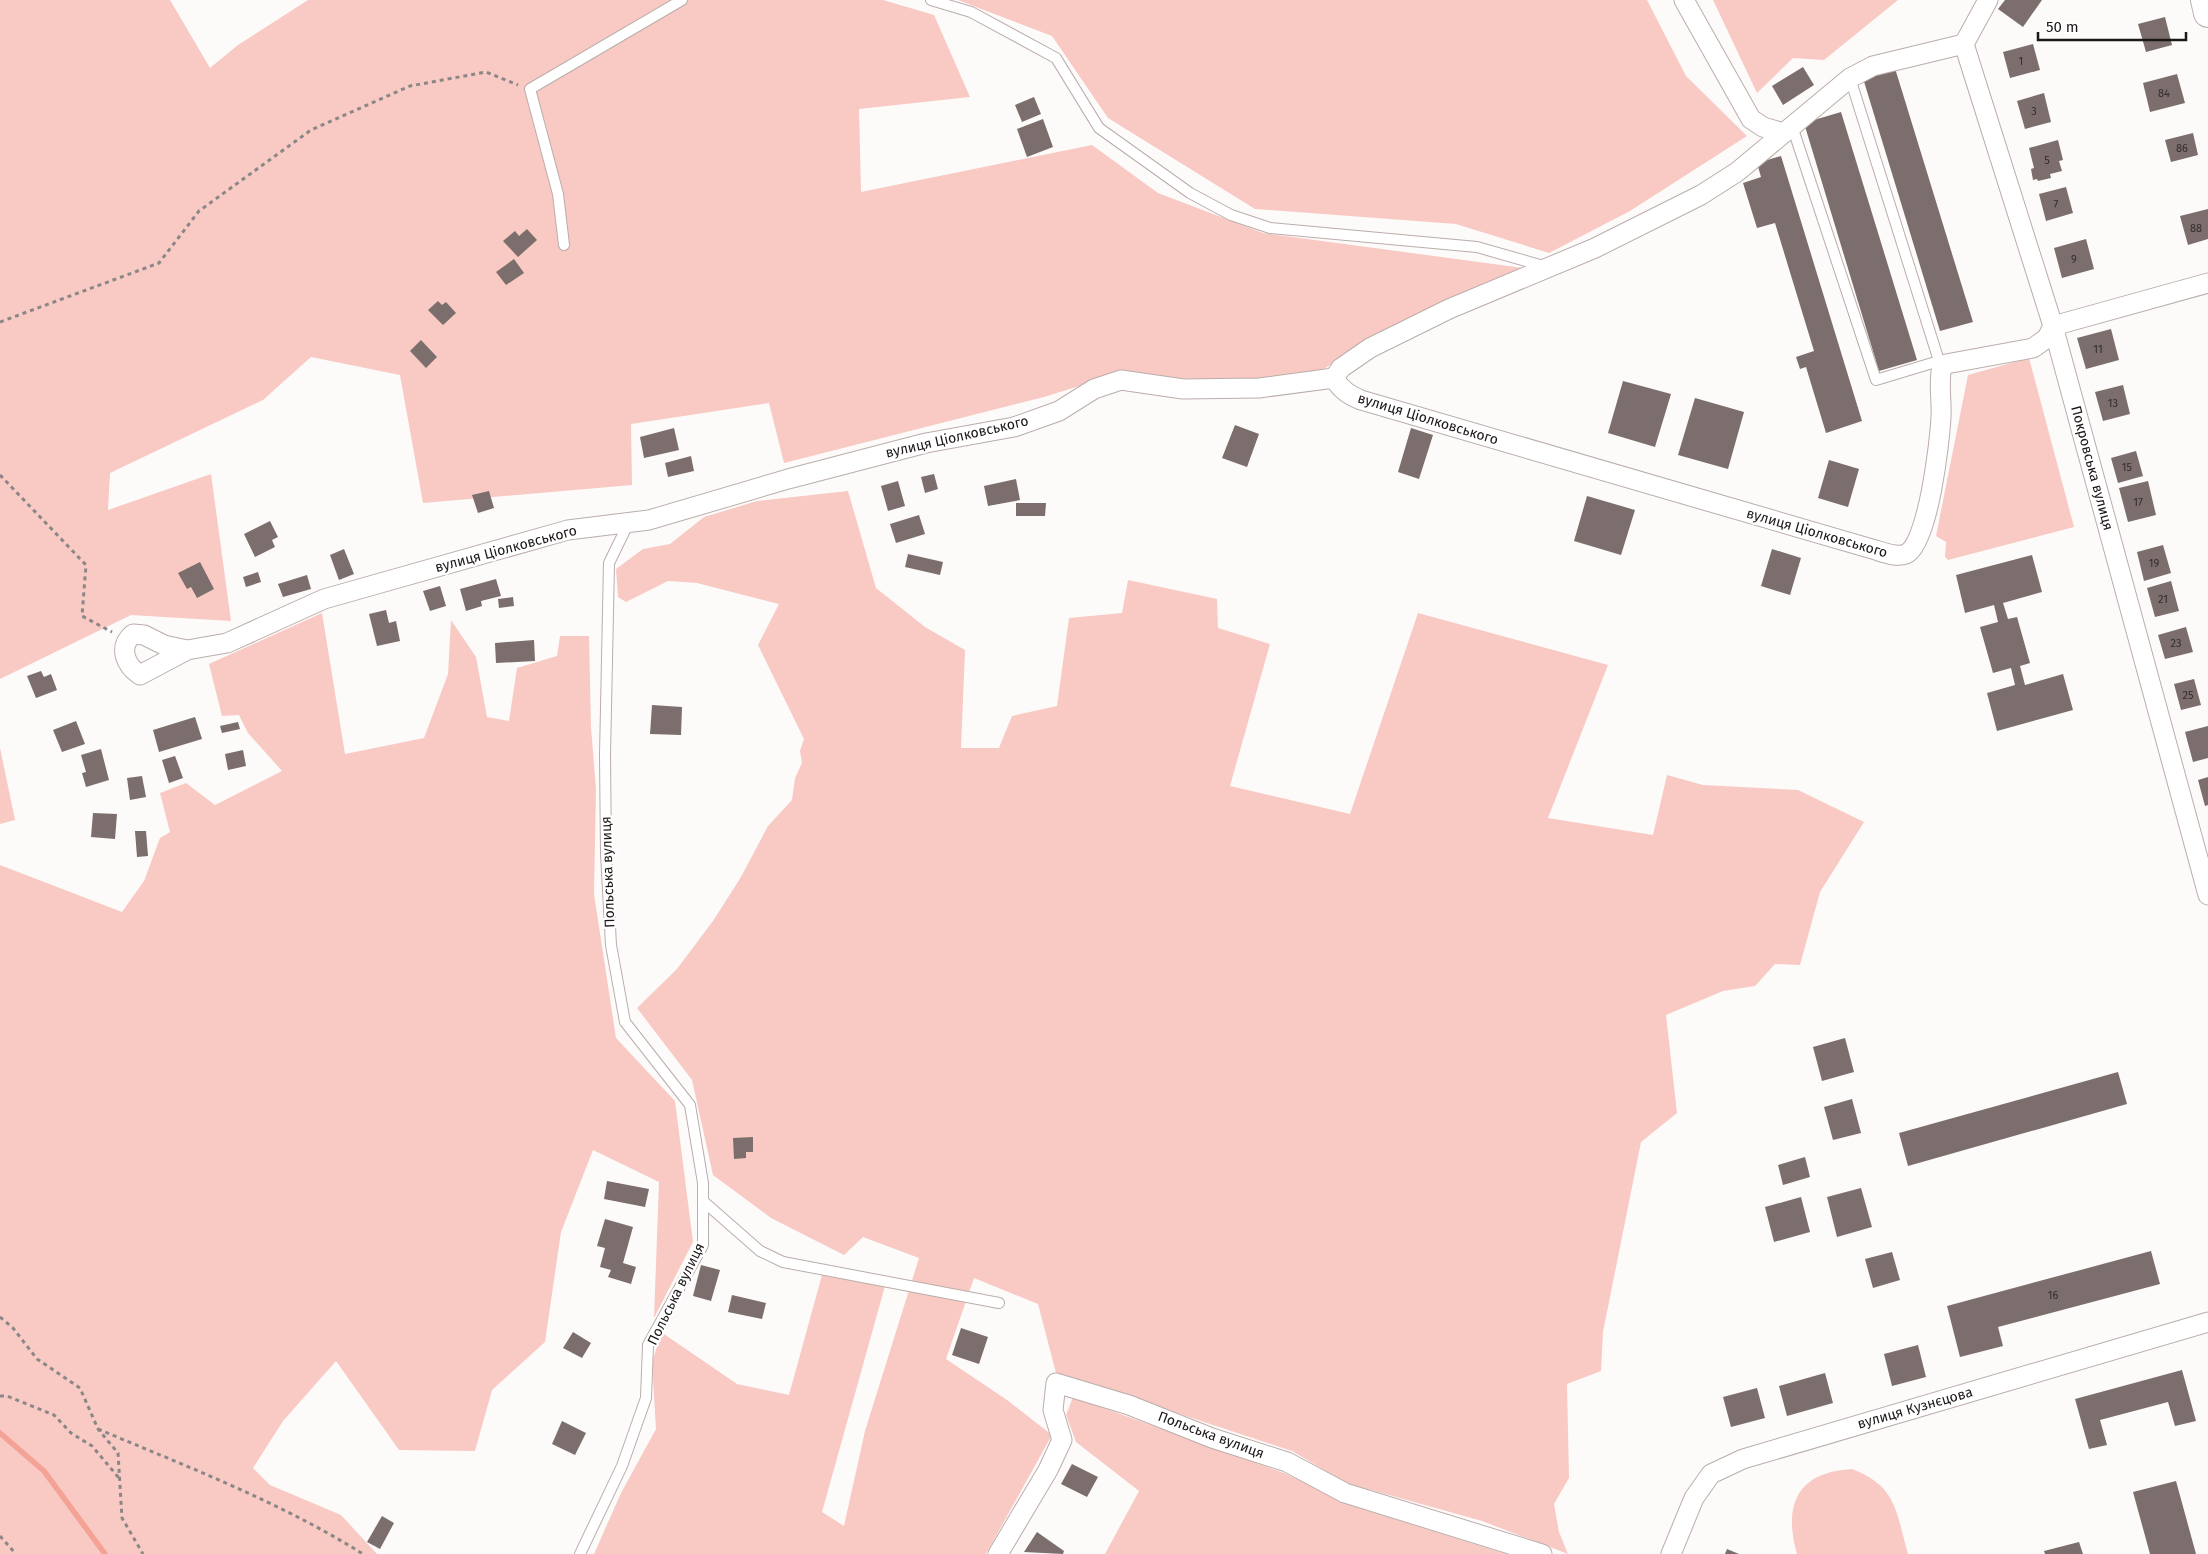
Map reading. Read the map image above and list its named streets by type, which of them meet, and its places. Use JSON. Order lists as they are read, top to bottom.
{
  "streets": {
    "street": [
      "вулиця Ціолковського",
      "Покровська вулиця",
      "Польська вулиця",
      "вулиця Кузнєцова"
    ]
  },
  "crossings": [
    ["вулиця Ціолковського", "Польська вулиця"]
  ],
  "house_numbers": [
    "1",
    "84",
    "3",
    "86",
    "5",
    "7",
    "88",
    "9",
    "11",
    "13",
    "15",
    "17",
    "19",
    "21",
    "23",
    "25",
    "16"
  ],
  "scale_bar": "50 m"
}
